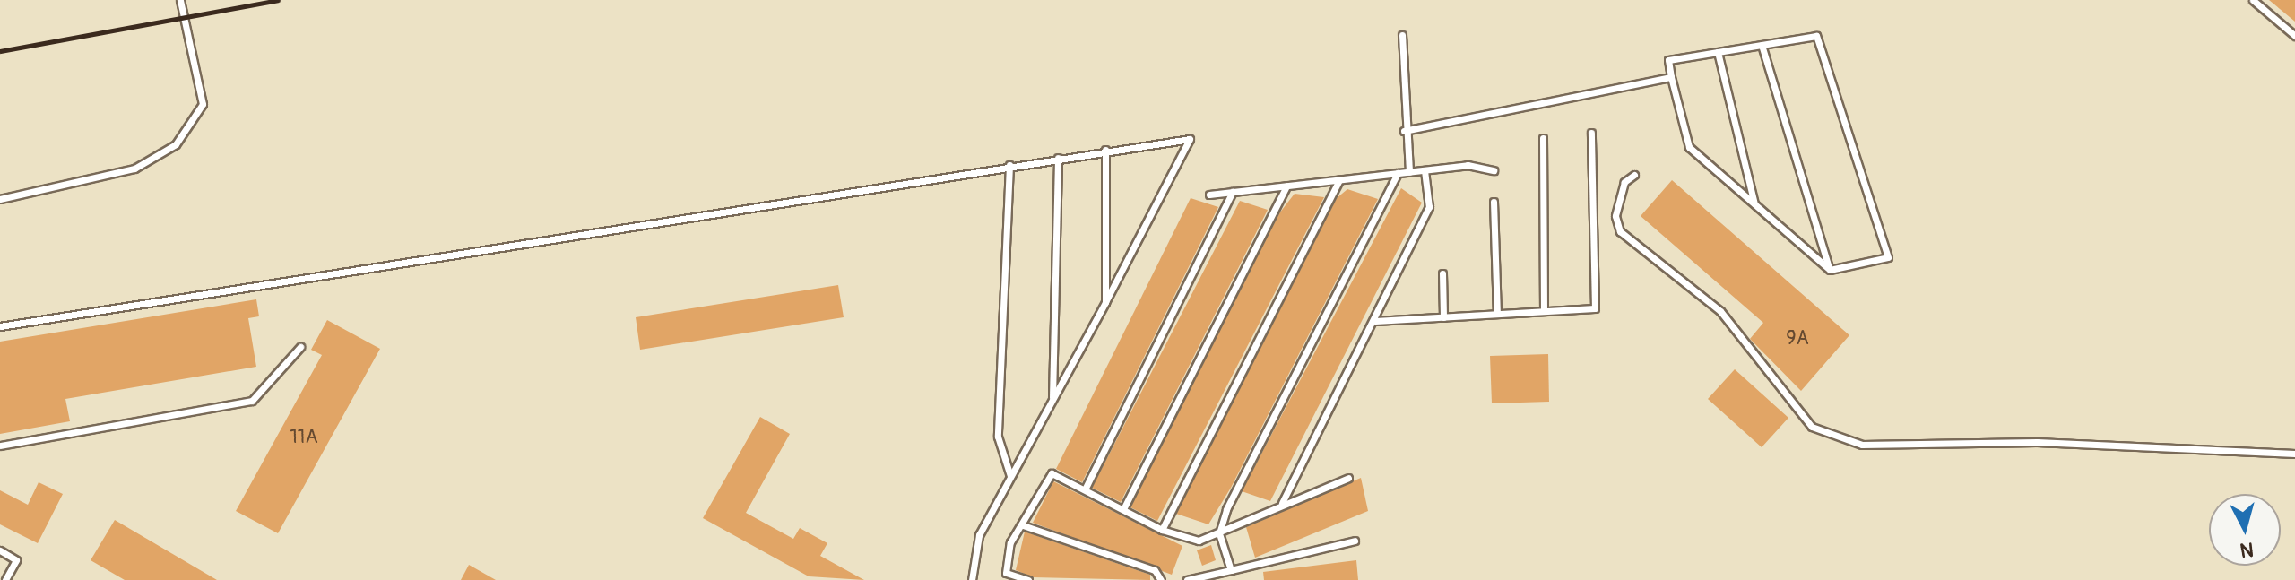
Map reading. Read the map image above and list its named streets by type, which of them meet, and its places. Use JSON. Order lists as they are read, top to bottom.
{
  "house_numbers": ["9А", "11А"],
  "north": "bottom"
}
